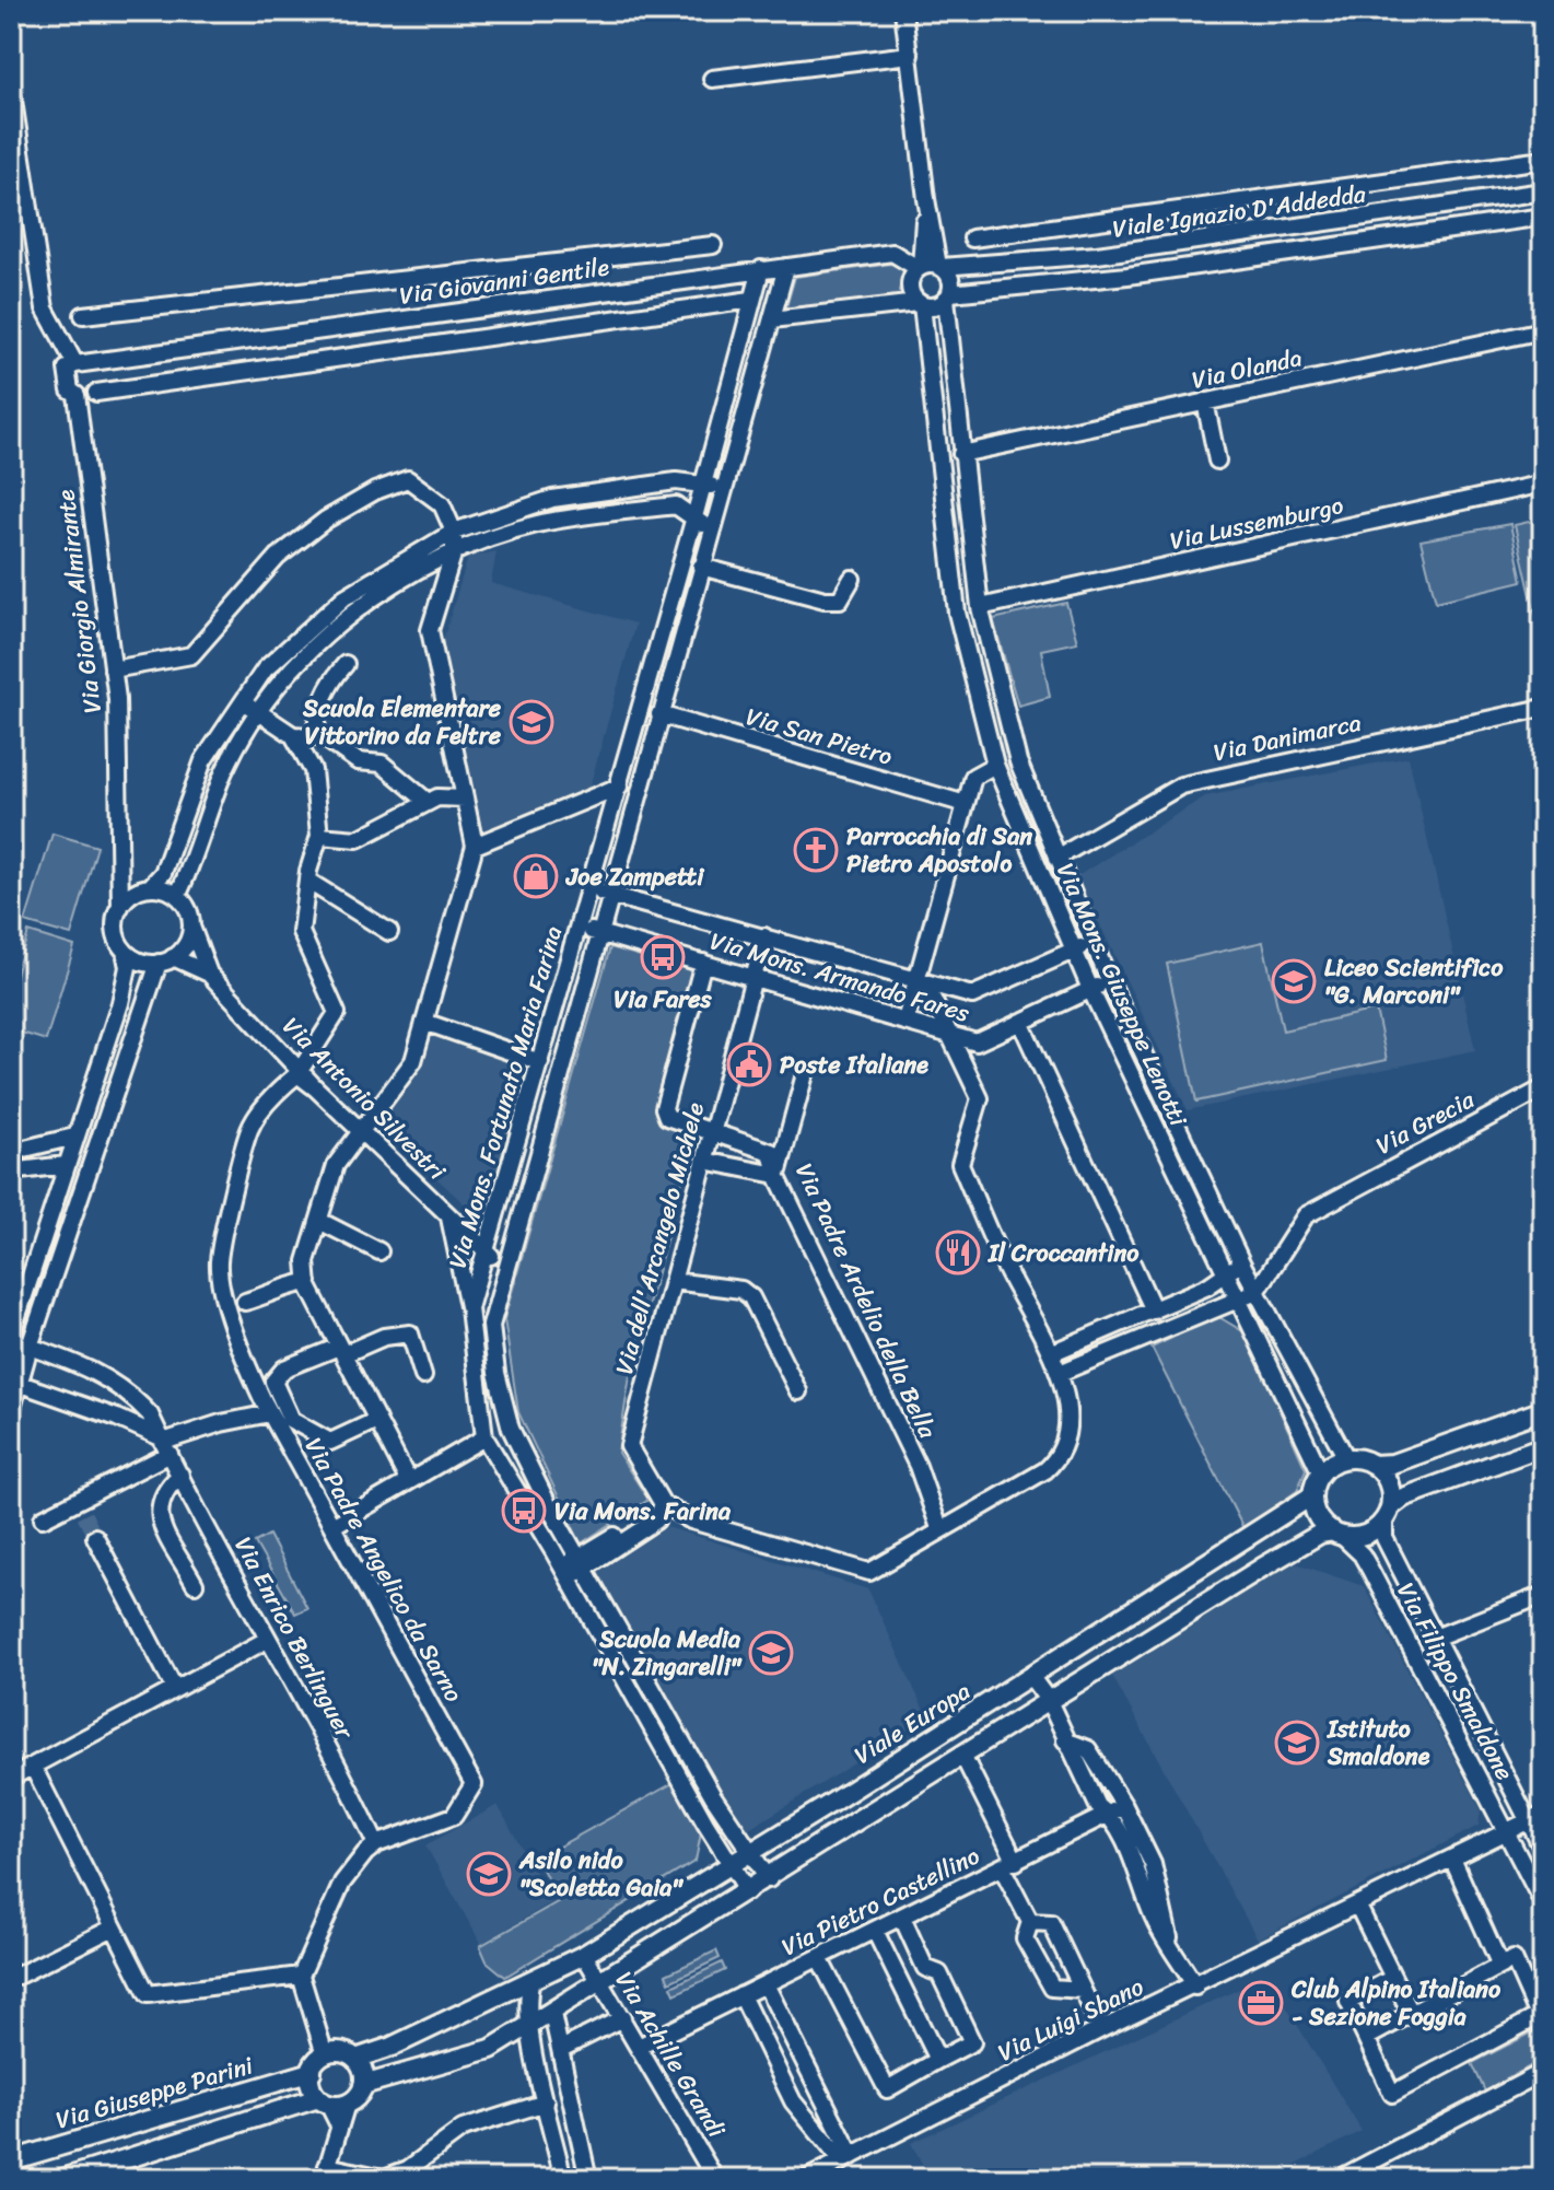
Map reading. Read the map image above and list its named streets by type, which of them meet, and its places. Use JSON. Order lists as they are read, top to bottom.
{
  "streets": {
    "street": [
      "Viale Ignazio D'Addedda",
      "Via Giovanni Gentile",
      "Via Olanda",
      "Via Lussemburgo",
      "Via Giorgio Almirante",
      "Via San Pietro",
      "Via Danimarca",
      "Via Mons. Armando Fares",
      "Via Mons. Giuseppe Lenotti",
      "Via Mons. Fortunato Maria Farina",
      "Via Antonio Silvestri",
      "Via Grecia",
      "Via dell'Arcangelo Michele",
      "Via Padre Ardelio della Bella",
      "Via Padre Angelico da Sarno",
      "Via Enrico Berlinguer",
      "Via Filippo Smaldone",
      "Viale Europa",
      "Via Pietro Castellino",
      "Via Luigi Sbano",
      "Via Achille Grandi",
      "Via Giuseppe Parini"
    ]
  },
  "crossings": [
    ["Viale Ignazio D'Addedda", "Via Giovanni Gentile"],
    ["Viale Ignazio D'Addedda", "Via Mons. Giuseppe Lenotti"],
    ["Via Giovanni Gentile", "Via Giorgio Almirante"],
    ["Via Giovanni Gentile", "Via Mons. Giuseppe Lenotti"],
    ["Via Giovanni Gentile", "Via Mons. Fortunato Maria Farina"],
    ["Via Giorgio Almirante", "Via Antonio Silvestri"],
    ["Via San Pietro", "Via Mons. Fortunato Maria Farina"],
    ["Via Mons. Armando Fares", "Via Mons. Giuseppe Lenotti"],
    ["Via Mons. Armando Fares", "Via Mons. Fortunato Maria Farina"],
    ["Via Mons. Armando Fares", "Via dell'Arcangelo Michele"],
    ["Via Mons. Giuseppe Lenotti", "Via Filippo Smaldone"],
    ["Via Mons. Giuseppe Lenotti", "Viale Europa"],
    ["Via Mons. Fortunato Maria Farina", "Via Antonio Silvestri"],
    ["Via Mons. Fortunato Maria Farina", "Viale Europa"],
    ["Via Antonio Silvestri", "Via Padre Angelico da Sarno"],
    ["Via dell'Arcangelo Michele", "Via Padre Ardelio della Bella"],
    ["Via Padre Angelico da Sarno", "Via Enrico Berlinguer"],
    ["Via Filippo Smaldone", "Viale Europa"],
    ["Via Filippo Smaldone", "Via Luigi Sbano"],
    ["Viale Europa", "Via Achille Grandi"],
    ["Via Pietro Castellino", "Via Luigi Sbano"],
    ["Via Pietro Castellino", "Via Achille Grandi"]
  ],
  "places": {
    "school or university": [
      "Scuola Elementare Vittorino da Feltre",
      "Liceo Scientifico \"G. Marconi\"",
      "Scuola Media \"N. Zingarelli\"",
      "Istituto Smaldone",
      "Asilo nido \"Scoletta Gaia\""
    ],
    "church": ["Parrocchia di San Pietro Apostolo"],
    "shop": ["Joe Zampetti"],
    "bus stop": ["Via Fares", "Via Mons. Farina"],
    "public building": ["Poste Italiane"],
    "restaurant": ["Il Croccantino"],
    "office": ["Club Alpino Italiano - Sezione Foggia"]
  }
}
